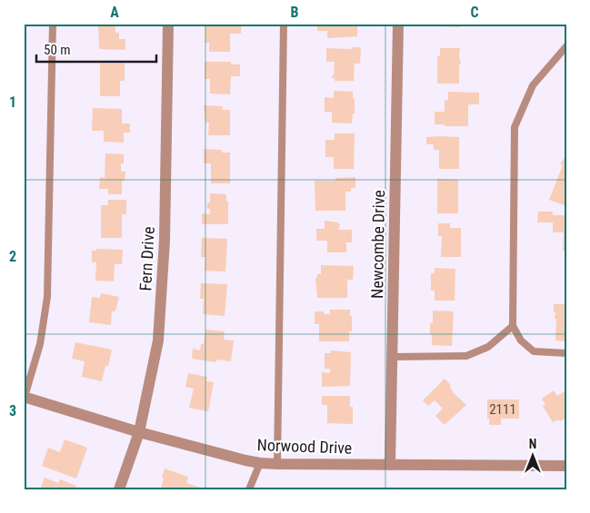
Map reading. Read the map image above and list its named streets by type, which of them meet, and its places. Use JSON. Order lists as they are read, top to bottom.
{
  "streets": {
    "street": ["Newcombe Drive", "Fern Drive", "Norwood Drive"]
  },
  "crossings": [
    ["Newcombe Drive", "Norwood Drive"],
    ["Fern Drive", "Norwood Drive"]
  ],
  "house_numbers": ["2111"],
  "scale_bar": "50 m",
  "north": "top",
  "grid": {
    "columns": ["A", "B", "C"],
    "rows": ["1", "2", "3"]
  }
}
